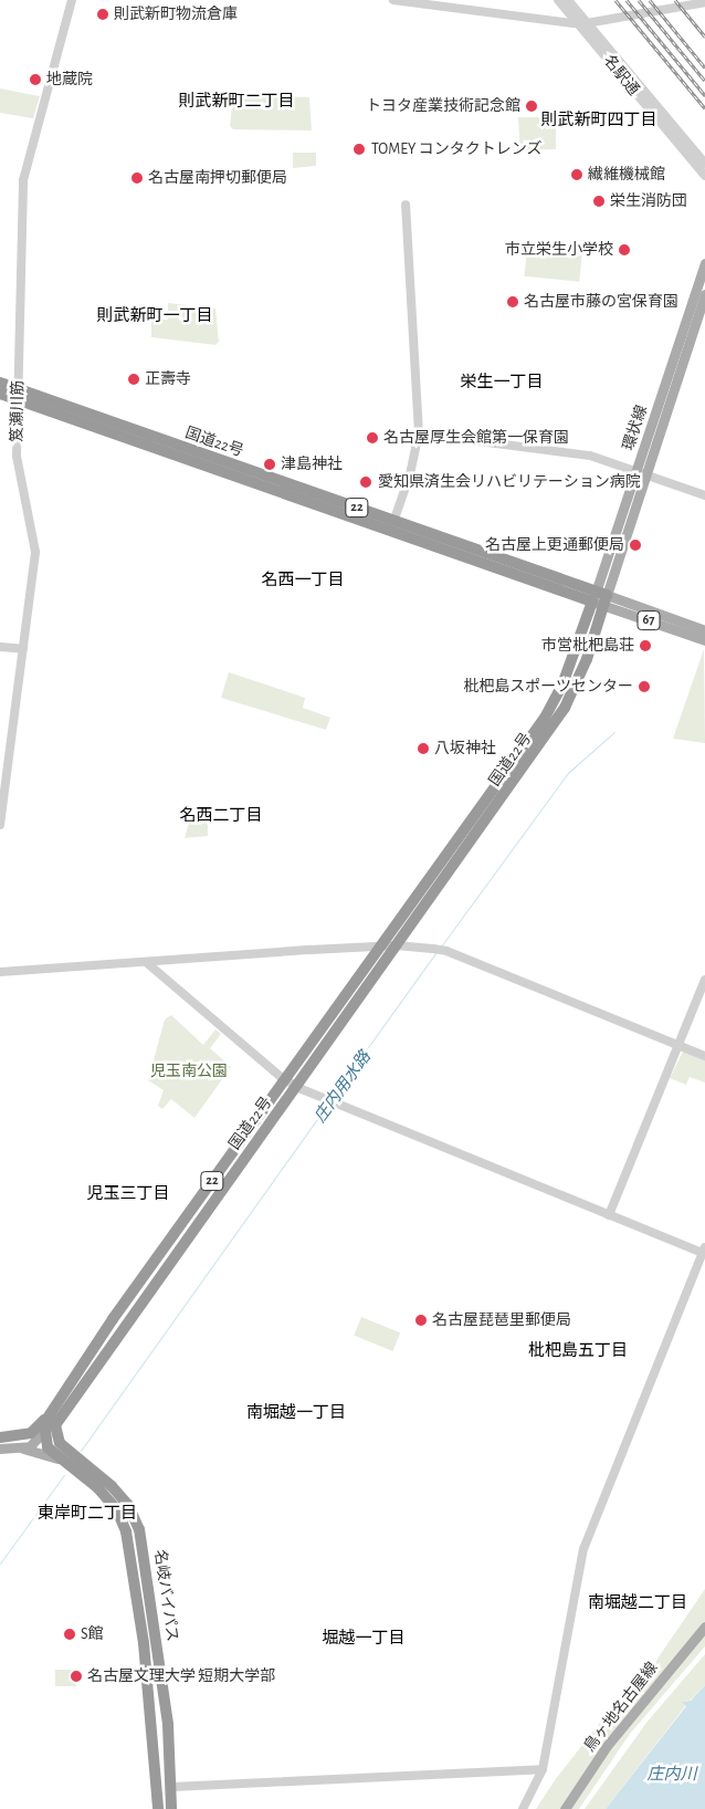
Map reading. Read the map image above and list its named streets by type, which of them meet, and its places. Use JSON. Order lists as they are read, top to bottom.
{
  "streets": {
    "highway": ["国道22号", "22", "名岐バイパス"],
    "main road": ["環状線", "67", "鳥ヶ地名古屋線"],
    "street": ["名駅通", "笈瀬川筋"]
  },
  "crossings": [
    ["笈瀬川筋", "国道22号"],
    ["環状線", "国道22号"],
    ["環状線", "67"],
    ["国道22号", "22"],
    ["国道22号", "67"],
    ["国道22号", "名岐バイパス"],
    ["22", "名岐バイパス"]
  ],
  "districts": [
    "則武新町二丁目",
    "則武新町四丁目",
    "則武新町一丁目",
    "栄生一丁目",
    "名西一丁目",
    "名西二丁目",
    "児玉三丁目",
    "枇杷島五丁目",
    "南堀越一丁目",
    "東岸町二丁目",
    "南堀越二丁目",
    "堀越一丁目"
  ],
  "water": ["庄内用水路", "庄内川"],
  "parks": ["児玉南公園"],
  "places": [
    "則武新町物流倉庫",
    "地蔵院",
    "トヨタ産業技術記念館",
    "TOMEY コンタクトレンズ",
    "繊維機械館",
    "名古屋南押切郵便局",
    "栄生消防団",
    "市立栄生小学校",
    "名古屋市藤の宮保育園",
    "正壽寺",
    "名古屋厚生会館第一保育園",
    "津島神社",
    "愛知県済生会リハビリテーション病院",
    "名古屋上更通郵便局",
    "市営枇杷島荘",
    "枇杷島スポーツセンター",
    "八坂神社",
    "名古屋琵琶里郵便局",
    "S館",
    "名古屋文理大学 短期大学部"
  ]
}
